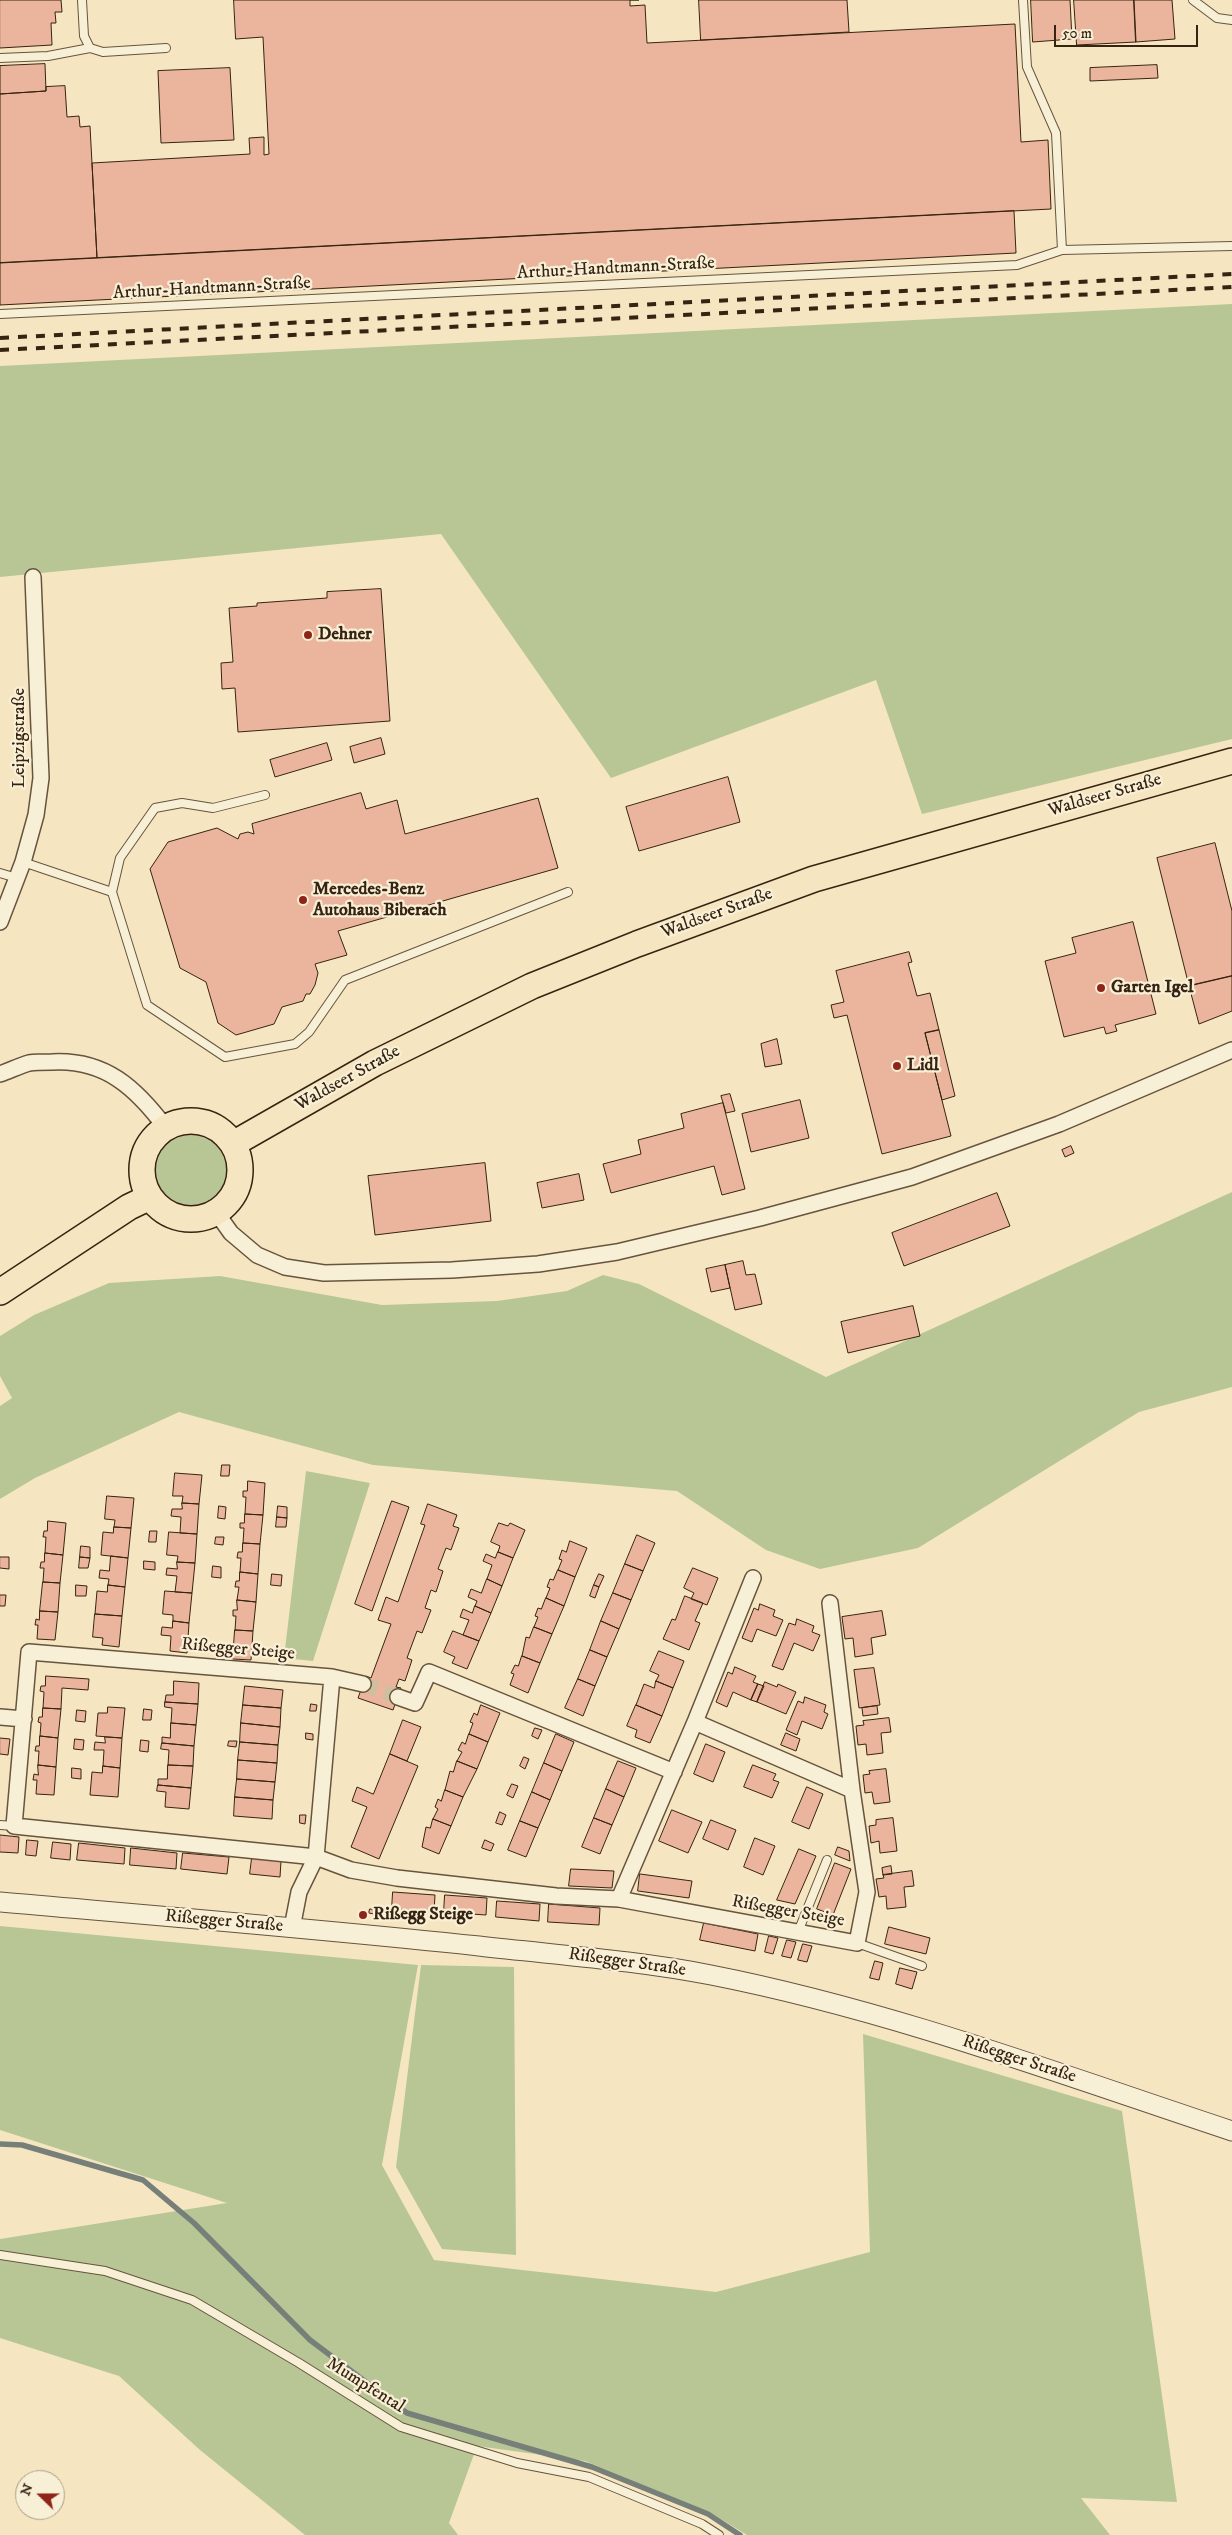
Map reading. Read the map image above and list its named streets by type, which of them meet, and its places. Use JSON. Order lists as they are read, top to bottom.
{
  "streets": {
    "main road": ["Waldseer Straße"],
    "street": ["Leipzigstraße", "Rißegger Steige", "Rißegger Straße"],
    "lane": ["Arthur-Handtmann-Straße", "Mumpfental"]
  },
  "places": [
    "Dehner",
    "Mercedes-Benz Autohaus Biberach",
    "Garten Igel",
    "Lidl",
    "Rißegg Steige"
  ],
  "scale_bar": "50 m",
  "north": "left"
}
